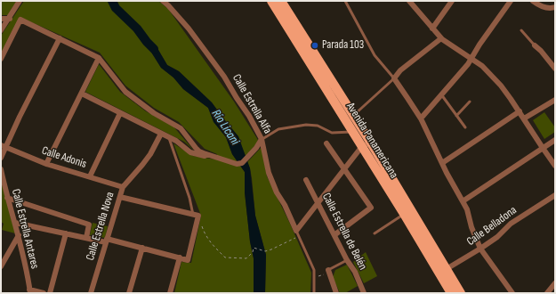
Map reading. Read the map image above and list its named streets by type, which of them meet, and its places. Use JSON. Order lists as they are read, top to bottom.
{
  "streets": {
    "main road": ["Avenida Panamericana"],
    "street": [
      "Calle Estrella Alfa",
      "Calle Adonis",
      "Calle Estrella Nova",
      "Calle Belladona",
      "Calle Estrella Antares",
      "Calle Estrella de Belén"
    ]
  },
  "crossings": [
    ["Avenida Panamericana", "Calle Belladona"],
    ["Calle Adonis", "Calle Estrella Nova"]
  ],
  "water": ["Río Licani"],
  "places": ["Parada 103"]
}
